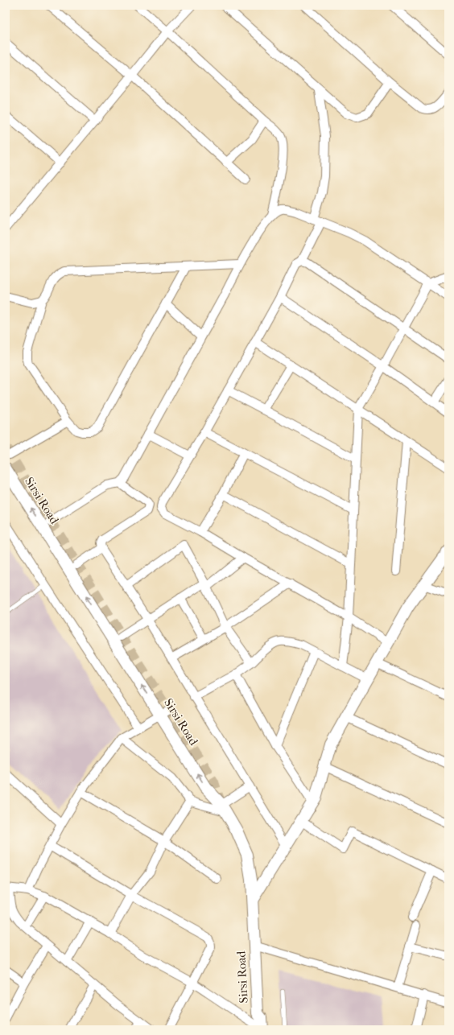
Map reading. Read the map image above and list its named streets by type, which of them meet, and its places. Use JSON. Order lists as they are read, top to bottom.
{
  "streets": {
    "main road": ["Sirsi Road"]
  },
  "one_way": ["Sirsi Road"]
}
